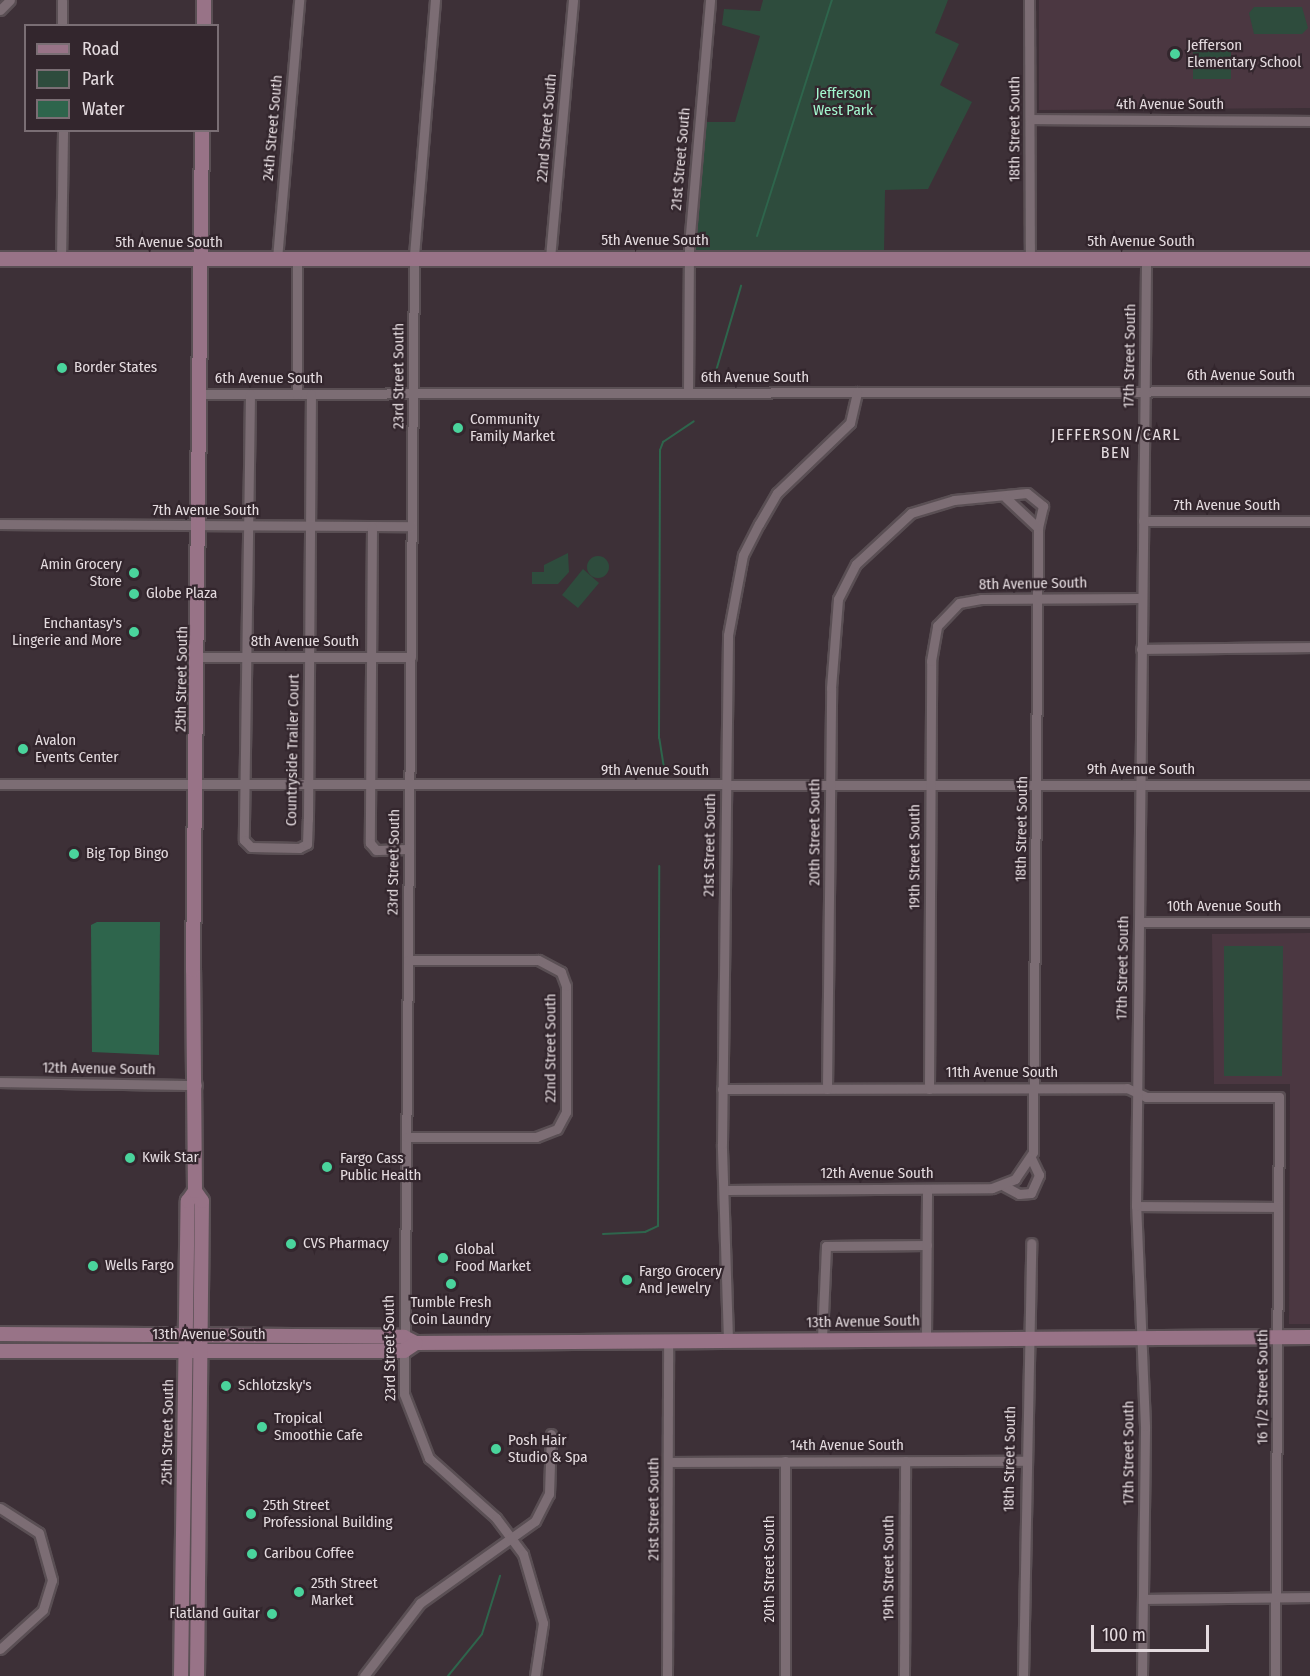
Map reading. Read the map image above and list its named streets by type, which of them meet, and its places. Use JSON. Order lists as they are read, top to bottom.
{
  "streets": {
    "main road": ["5th Avenue South", "25th Street South", "13th Avenue South"],
    "street": [
      "4th Avenue South",
      "24th Street South",
      "22nd Street South",
      "18th Street South",
      "21st Street South",
      "17th Street South",
      "23rd Street South",
      "6th Avenue South",
      "7th Avenue South",
      "8th Avenue South",
      "Countryside Trailer Court",
      "9th Avenue South",
      "20th Street South",
      "19th Street South",
      "10th Avenue South",
      "12th Avenue South",
      "11th Avenue South",
      "16 1/2 Street South",
      "14th Avenue South"
    ]
  },
  "crossings": [
    ["4th Avenue South", "18th Street South"],
    ["24th Street South", "5th Avenue South"],
    ["22nd Street South", "5th Avenue South"],
    ["22nd Street South", "23rd Street South"],
    ["18th Street South", "5th Avenue South"],
    ["18th Street South", "8th Avenue South"],
    ["18th Street South", "9th Avenue South"],
    ["18th Street South", "20th Street South"],
    ["18th Street South", "12th Avenue South"],
    ["18th Street South", "11th Avenue South"],
    ["18th Street South", "13th Avenue South"],
    ["18th Street South", "14th Avenue South"],
    ["21st Street South", "5th Avenue South"],
    ["21st Street South", "6th Avenue South"],
    ["21st Street South", "9th Avenue South"],
    ["21st Street South", "12th Avenue South"],
    ["21st Street South", "11th Avenue South"],
    ["21st Street South", "13th Avenue South"],
    ["21st Street South", "14th Avenue South"],
    ["5th Avenue South", "17th Street South"],
    ["5th Avenue South", "23rd Street South"],
    ["5th Avenue South", "25th Street South"],
    ["17th Street South", "6th Avenue South"],
    ["17th Street South", "7th Avenue South"],
    ["17th Street South", "8th Avenue South"],
    ["17th Street South", "9th Avenue South"],
    ["17th Street South", "10th Avenue South"],
    ["17th Street South", "11th Avenue South"],
    ["17th Street South", "13th Avenue South"],
    ["23rd Street South", "6th Avenue South"],
    ["23rd Street South", "7th Avenue South"],
    ["23rd Street South", "8th Avenue South"],
    ["23rd Street South", "9th Avenue South"],
    ["23rd Street South", "13th Avenue South"],
    ["6th Avenue South", "25th Street South"],
    ["6th Avenue South", "Countryside Trailer Court"],
    ["7th Avenue South", "25th Street South"],
    ["7th Avenue South", "Countryside Trailer Court"],
    ["8th Avenue South", "25th Street South"],
    ["8th Avenue South", "Countryside Trailer Court"],
    ["8th Avenue South", "19th Street South"],
    ["25th Street South", "9th Avenue South"],
    ["25th Street South", "12th Avenue South"],
    ["25th Street South", "13th Avenue South"],
    ["Countryside Trailer Court", "9th Avenue South"],
    ["9th Avenue South", "20th Street South"],
    ["9th Avenue South", "19th Street South"],
    ["20th Street South", "11th Avenue South"],
    ["20th Street South", "14th Avenue South"],
    ["19th Street South", "11th Avenue South"],
    ["19th Street South", "14th Avenue South"],
    ["11th Avenue South", "16 1/2 Street South"],
    ["13th Avenue South", "16 1/2 Street South"]
  ],
  "districts": ["JEFFERSON/CARL BEN"],
  "parks": ["Jefferson West Park"],
  "places": [
    "Jefferson Elementary School",
    "Border States",
    "Community Family Market",
    "Amin Grocery Store",
    "Globe Plaza",
    "Enchantasy's Lingerie and More",
    "Avalon Events Center",
    "Big Top Bingo",
    "Kwik Star",
    "Fargo Cass Public Health",
    "CVS Pharmacy",
    "Global Food Market",
    "Wells Fargo",
    "Fargo Grocery And Jewelry",
    "Tumble Fresh Coin Laundry",
    "Schlotzsky's",
    "Tropical Smoothie Cafe",
    "Posh Hair Studio & Spa",
    "25th Street Professional Building",
    "Caribou Coffee",
    "25th Street Market",
    "Flatland Guitar"
  ],
  "legend": ["Road", "Park", "Water"],
  "scale_bar": "100 m"
}
